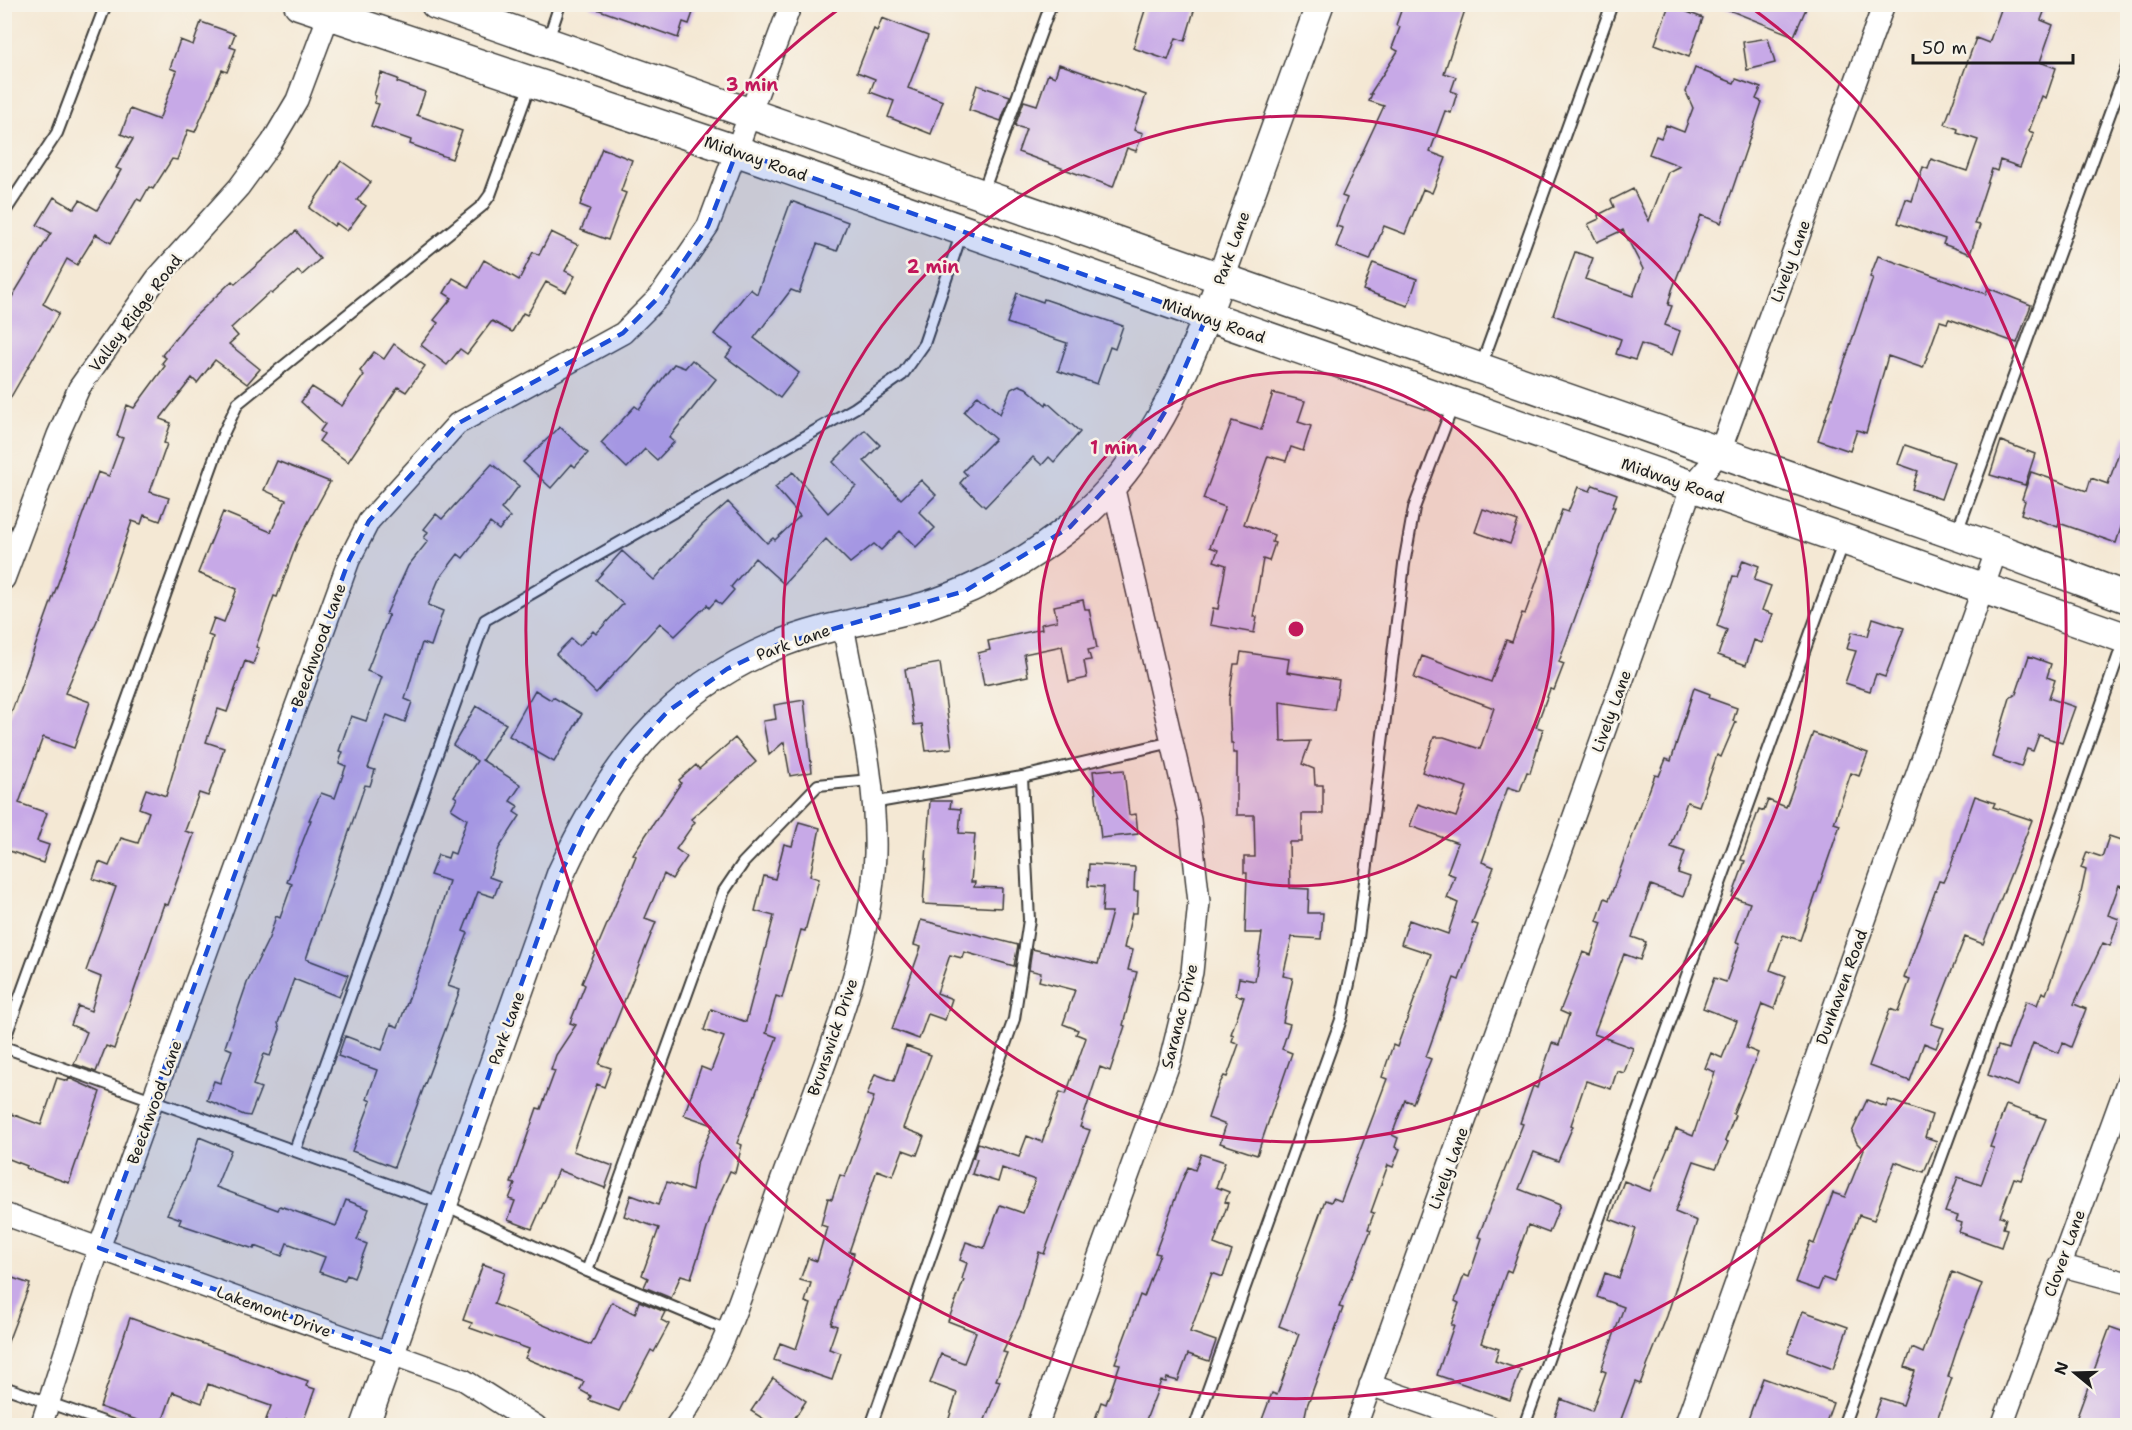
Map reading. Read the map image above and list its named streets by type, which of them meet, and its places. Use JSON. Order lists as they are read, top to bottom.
{
  "streets": {
    "main road": ["Midway Road"],
    "street": [
      "Park Lane",
      "Lively Lane",
      "Valley Ridge Road",
      "Beechwood Lane",
      "Dunhaven Road",
      "Saranac Drive",
      "Brunswick Drive",
      "Clover Lane",
      "Lakemont Drive"
    ]
  },
  "crossings": [
    ["Midway Road", "Park Lane"],
    ["Midway Road", "Lively Lane"],
    ["Midway Road", "Valley Ridge Road"],
    ["Midway Road", "Beechwood Lane"],
    ["Midway Road", "Dunhaven Road"],
    ["Park Lane", "Saranac Drive"],
    ["Park Lane", "Brunswick Drive"],
    ["Park Lane", "Lakemont Drive"],
    ["Beechwood Lane", "Lakemont Drive"]
  ],
  "scale_bar": "50 m",
  "north": "left",
  "rings": ["3 min", "2 min", "1 min"]
}
